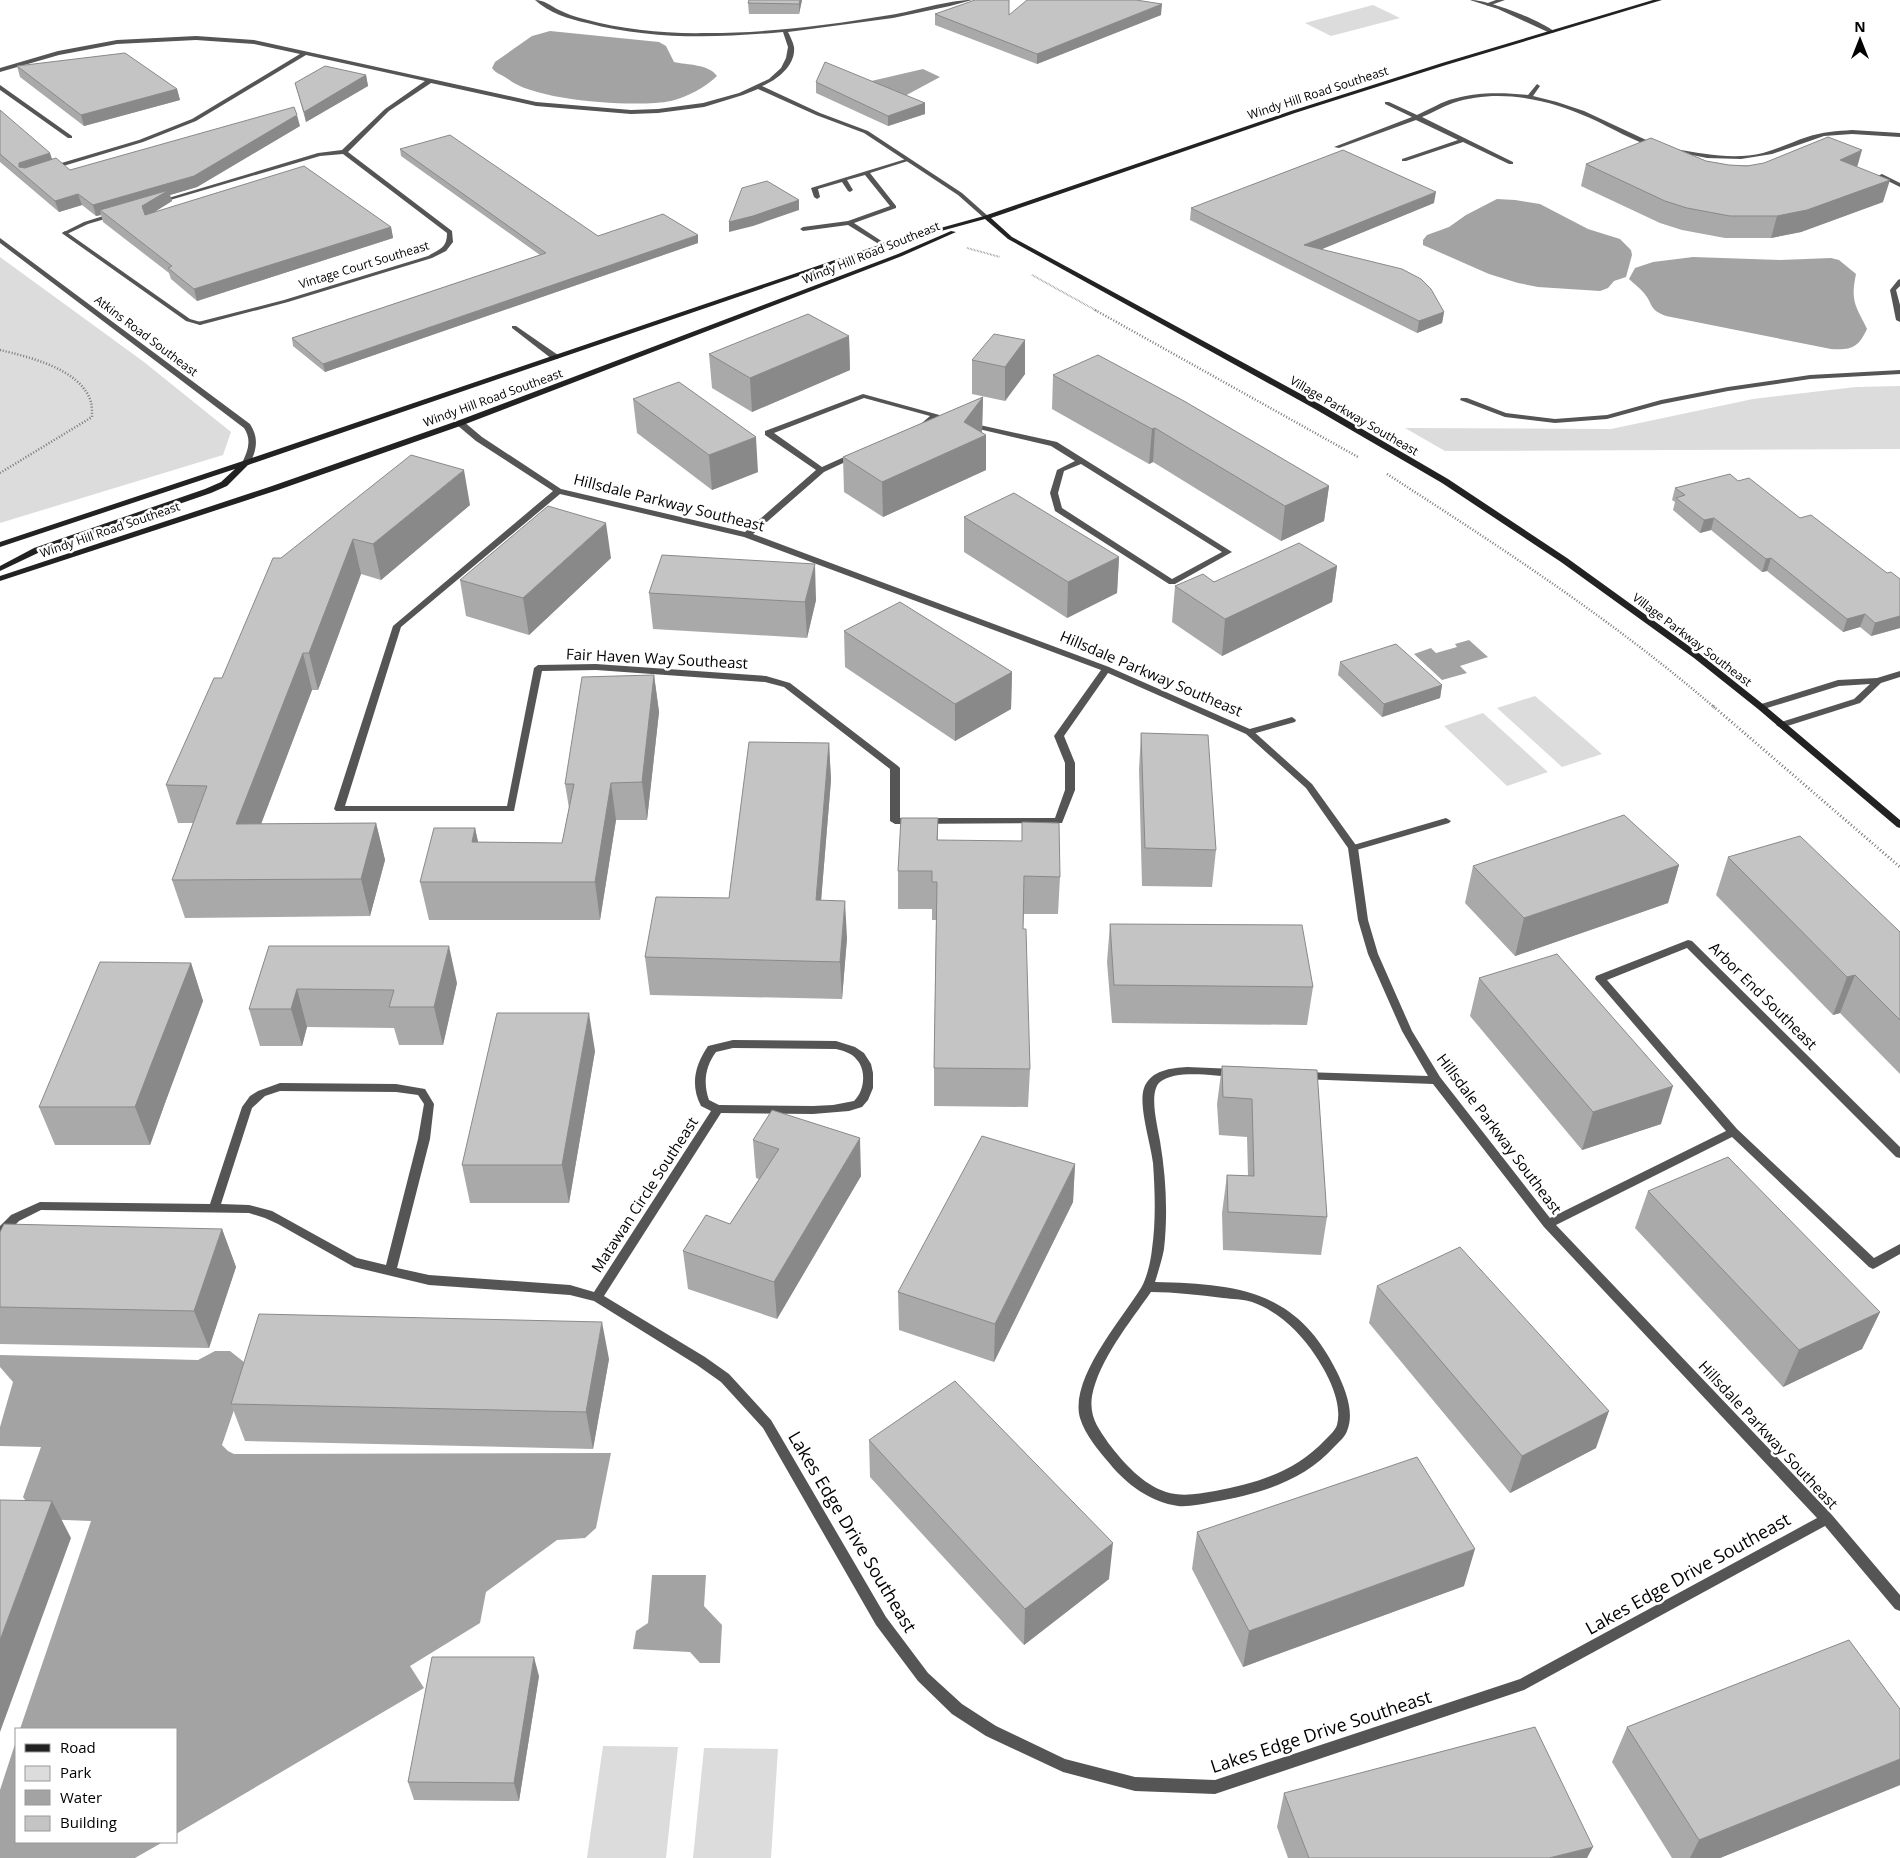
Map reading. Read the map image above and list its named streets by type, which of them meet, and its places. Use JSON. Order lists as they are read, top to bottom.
{
  "streets": {
    "main road": ["Windy Hill Road Southeast", "Village Parkway Southeast"],
    "street": [
      "Vintage Court Southeast",
      "Atkins Road Southeast",
      "Hillsdale Parkway Southeast",
      "Fair Haven Way Southeast",
      "Arbor End Southeast",
      "Matawan Circle Southeast",
      "Lakes Edge Drive Southeast"
    ]
  },
  "crossings": [
    ["Windy Hill Road Southeast", "Atkins Road Southeast"],
    ["Windy Hill Road Southeast", "Village Parkway Southeast"],
    ["Windy Hill Road Southeast", "Hillsdale Parkway Southeast"],
    ["Hillsdale Parkway Southeast", "Fair Haven Way Southeast"],
    ["Hillsdale Parkway Southeast", "Lakes Edge Drive Southeast"],
    ["Matawan Circle Southeast", "Lakes Edge Drive Southeast"]
  ],
  "legend": [
    "Road",
    "Park",
    "Water",
    "Building"
  ],
  "north": "top"
}
